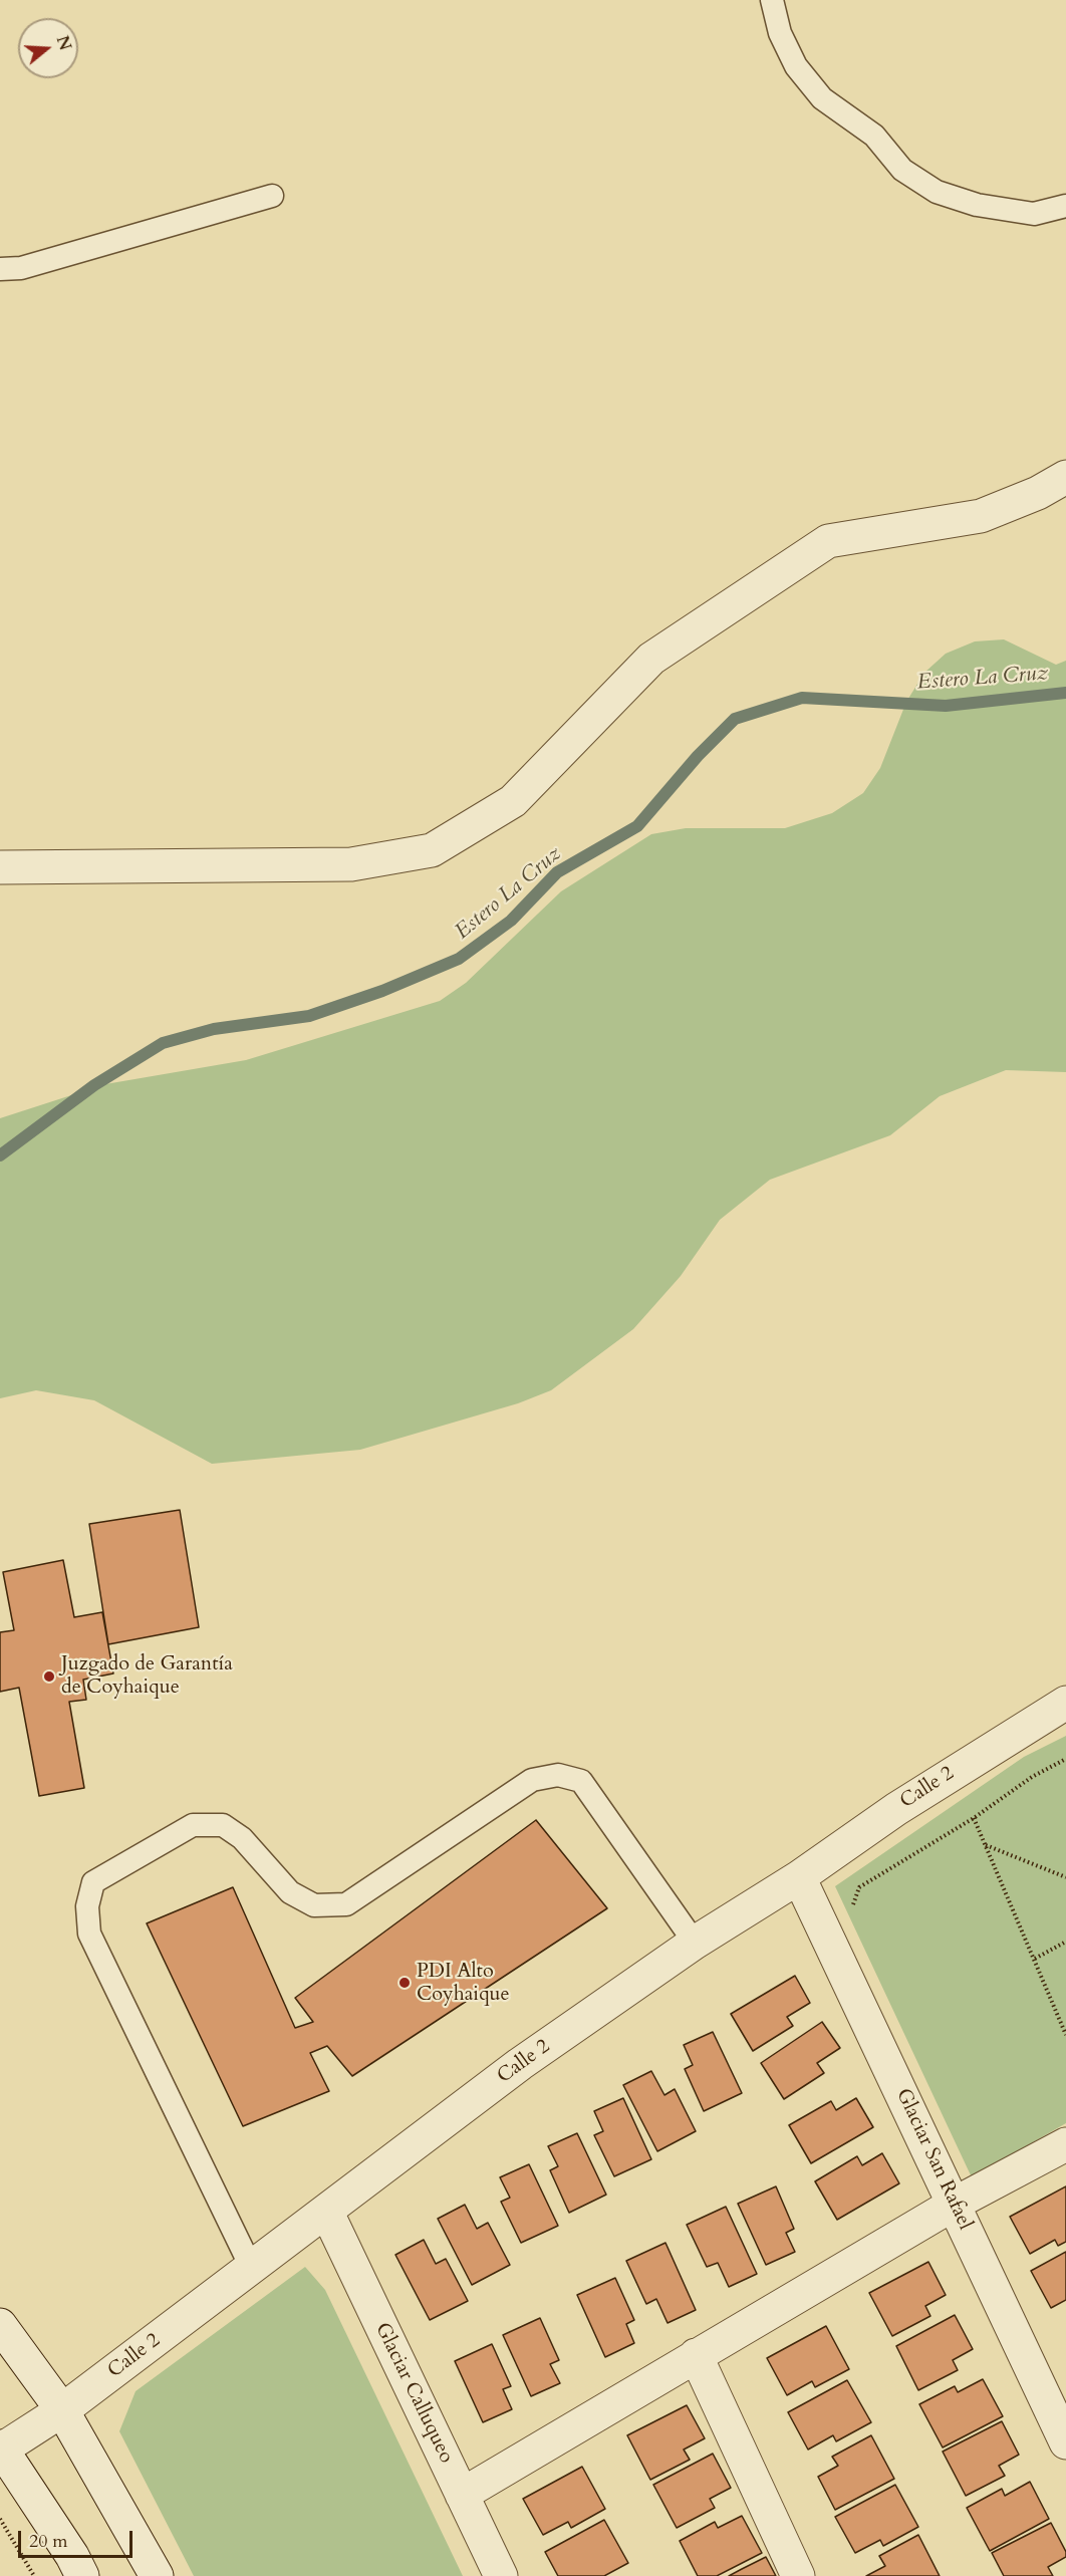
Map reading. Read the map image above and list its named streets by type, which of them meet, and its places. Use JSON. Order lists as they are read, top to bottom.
{
  "streets": {
    "street": ["Calle 2", "Glaciar San Rafael", "Glaciar Calluqueo"]
  },
  "crossings": [
    ["Calle 2", "Glaciar San Rafael"],
    ["Calle 2", "Glaciar Calluqueo"]
  ],
  "water": ["Estero La Cruz"],
  "places": ["Juzgado de Garantía de Coyhaique", "PDI Alto Coyhaique"],
  "scale_bar": "20 m",
  "north": "right"
}
